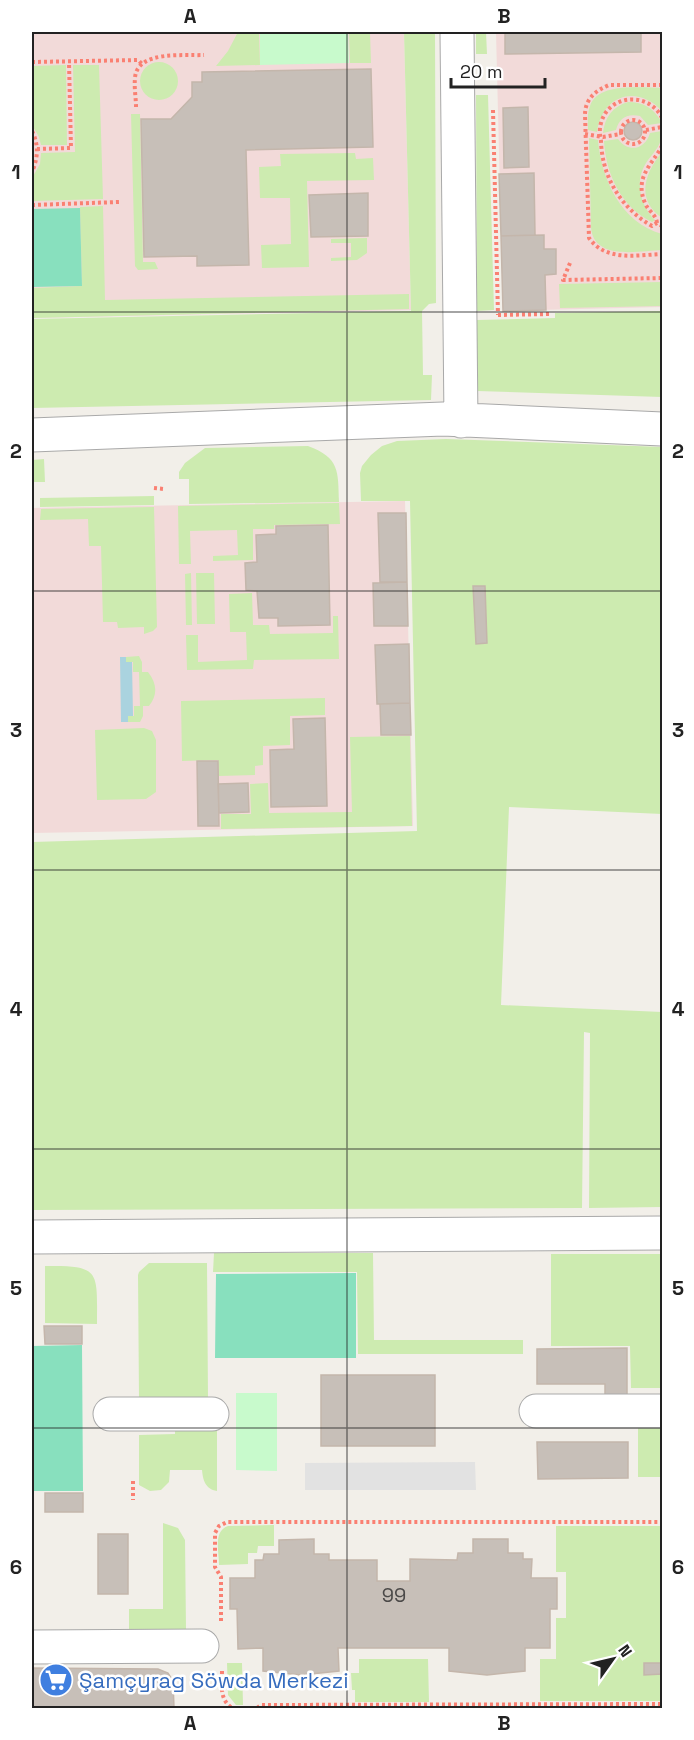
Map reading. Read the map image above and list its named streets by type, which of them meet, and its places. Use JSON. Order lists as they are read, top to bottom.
{
  "places": {
    "supermarket": ["Şamçyrag Söwda Merkezi"]
  },
  "house_numbers": ["99"],
  "scale_bar": "20 m",
  "north": "top right",
  "grid": {
    "columns": ["A", "B"],
    "rows": [
      "1",
      "2",
      "3",
      "4",
      "5",
      "6"
    ]
  }
}
